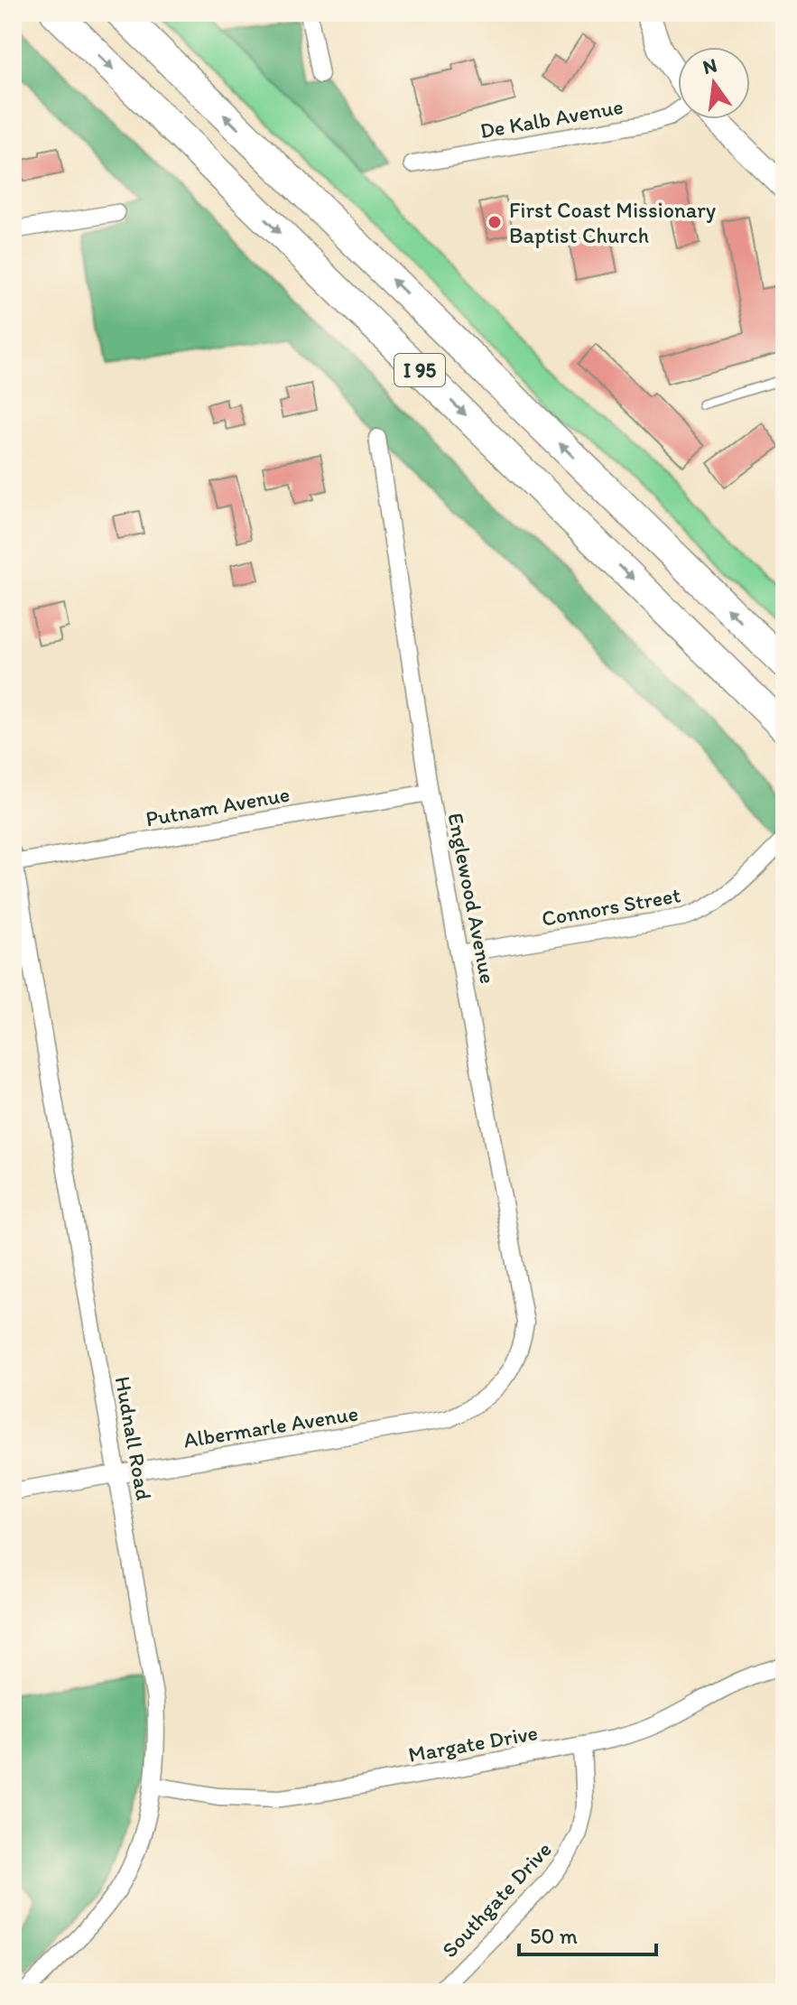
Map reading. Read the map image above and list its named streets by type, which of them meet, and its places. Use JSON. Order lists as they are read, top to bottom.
{
  "streets": {
    "highway": ["I 95"],
    "street": [
      "De Kalb Avenue",
      "Putnam Avenue",
      "Englewood Avenue",
      "Connors Street",
      "Albermarle Avenue",
      "Hudnall Road",
      "Margate Drive",
      "Southgate Drive"
    ]
  },
  "crossings": [
    ["Putnam Avenue", "Englewood Avenue"],
    ["Putnam Avenue", "Hudnall Road"],
    ["Englewood Avenue", "Connors Street"],
    ["Englewood Avenue", "Albermarle Avenue"],
    ["Albermarle Avenue", "Hudnall Road"],
    ["Hudnall Road", "Margate Drive"],
    ["Margate Drive", "Southgate Drive"]
  ],
  "places": ["First Coast Missionary Baptist Church"],
  "scale_bar": "50 m",
  "north": "top"
}
